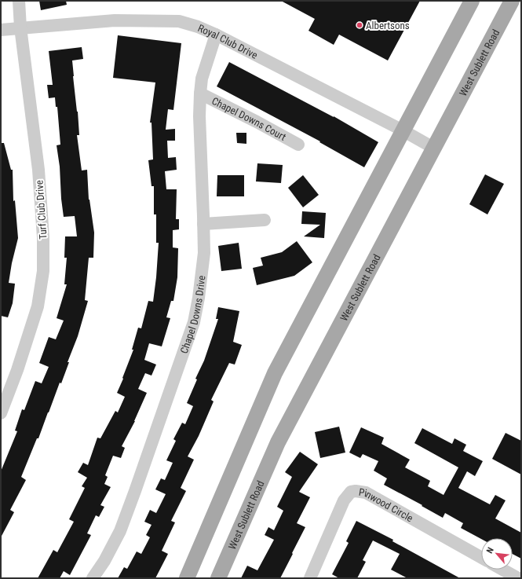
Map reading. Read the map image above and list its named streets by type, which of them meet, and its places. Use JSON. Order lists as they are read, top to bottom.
{
  "streets": {
    "main road": ["West Sublett Road"],
    "street": [
      "Royal Club Drive",
      "Chapel Downs Court",
      "Turf Club Drive",
      "Chapel Downs Drive",
      "Pinwood Circle"
    ]
  },
  "crossings": [
    ["Royal Club Drive", "West Sublett Road"],
    ["Royal Club Drive", "Turf Club Drive"],
    ["Royal Club Drive", "Chapel Downs Drive"],
    ["Chapel Downs Court", "Chapel Downs Drive"]
  ],
  "places": ["Albertsons"],
  "north": "top left"
}
